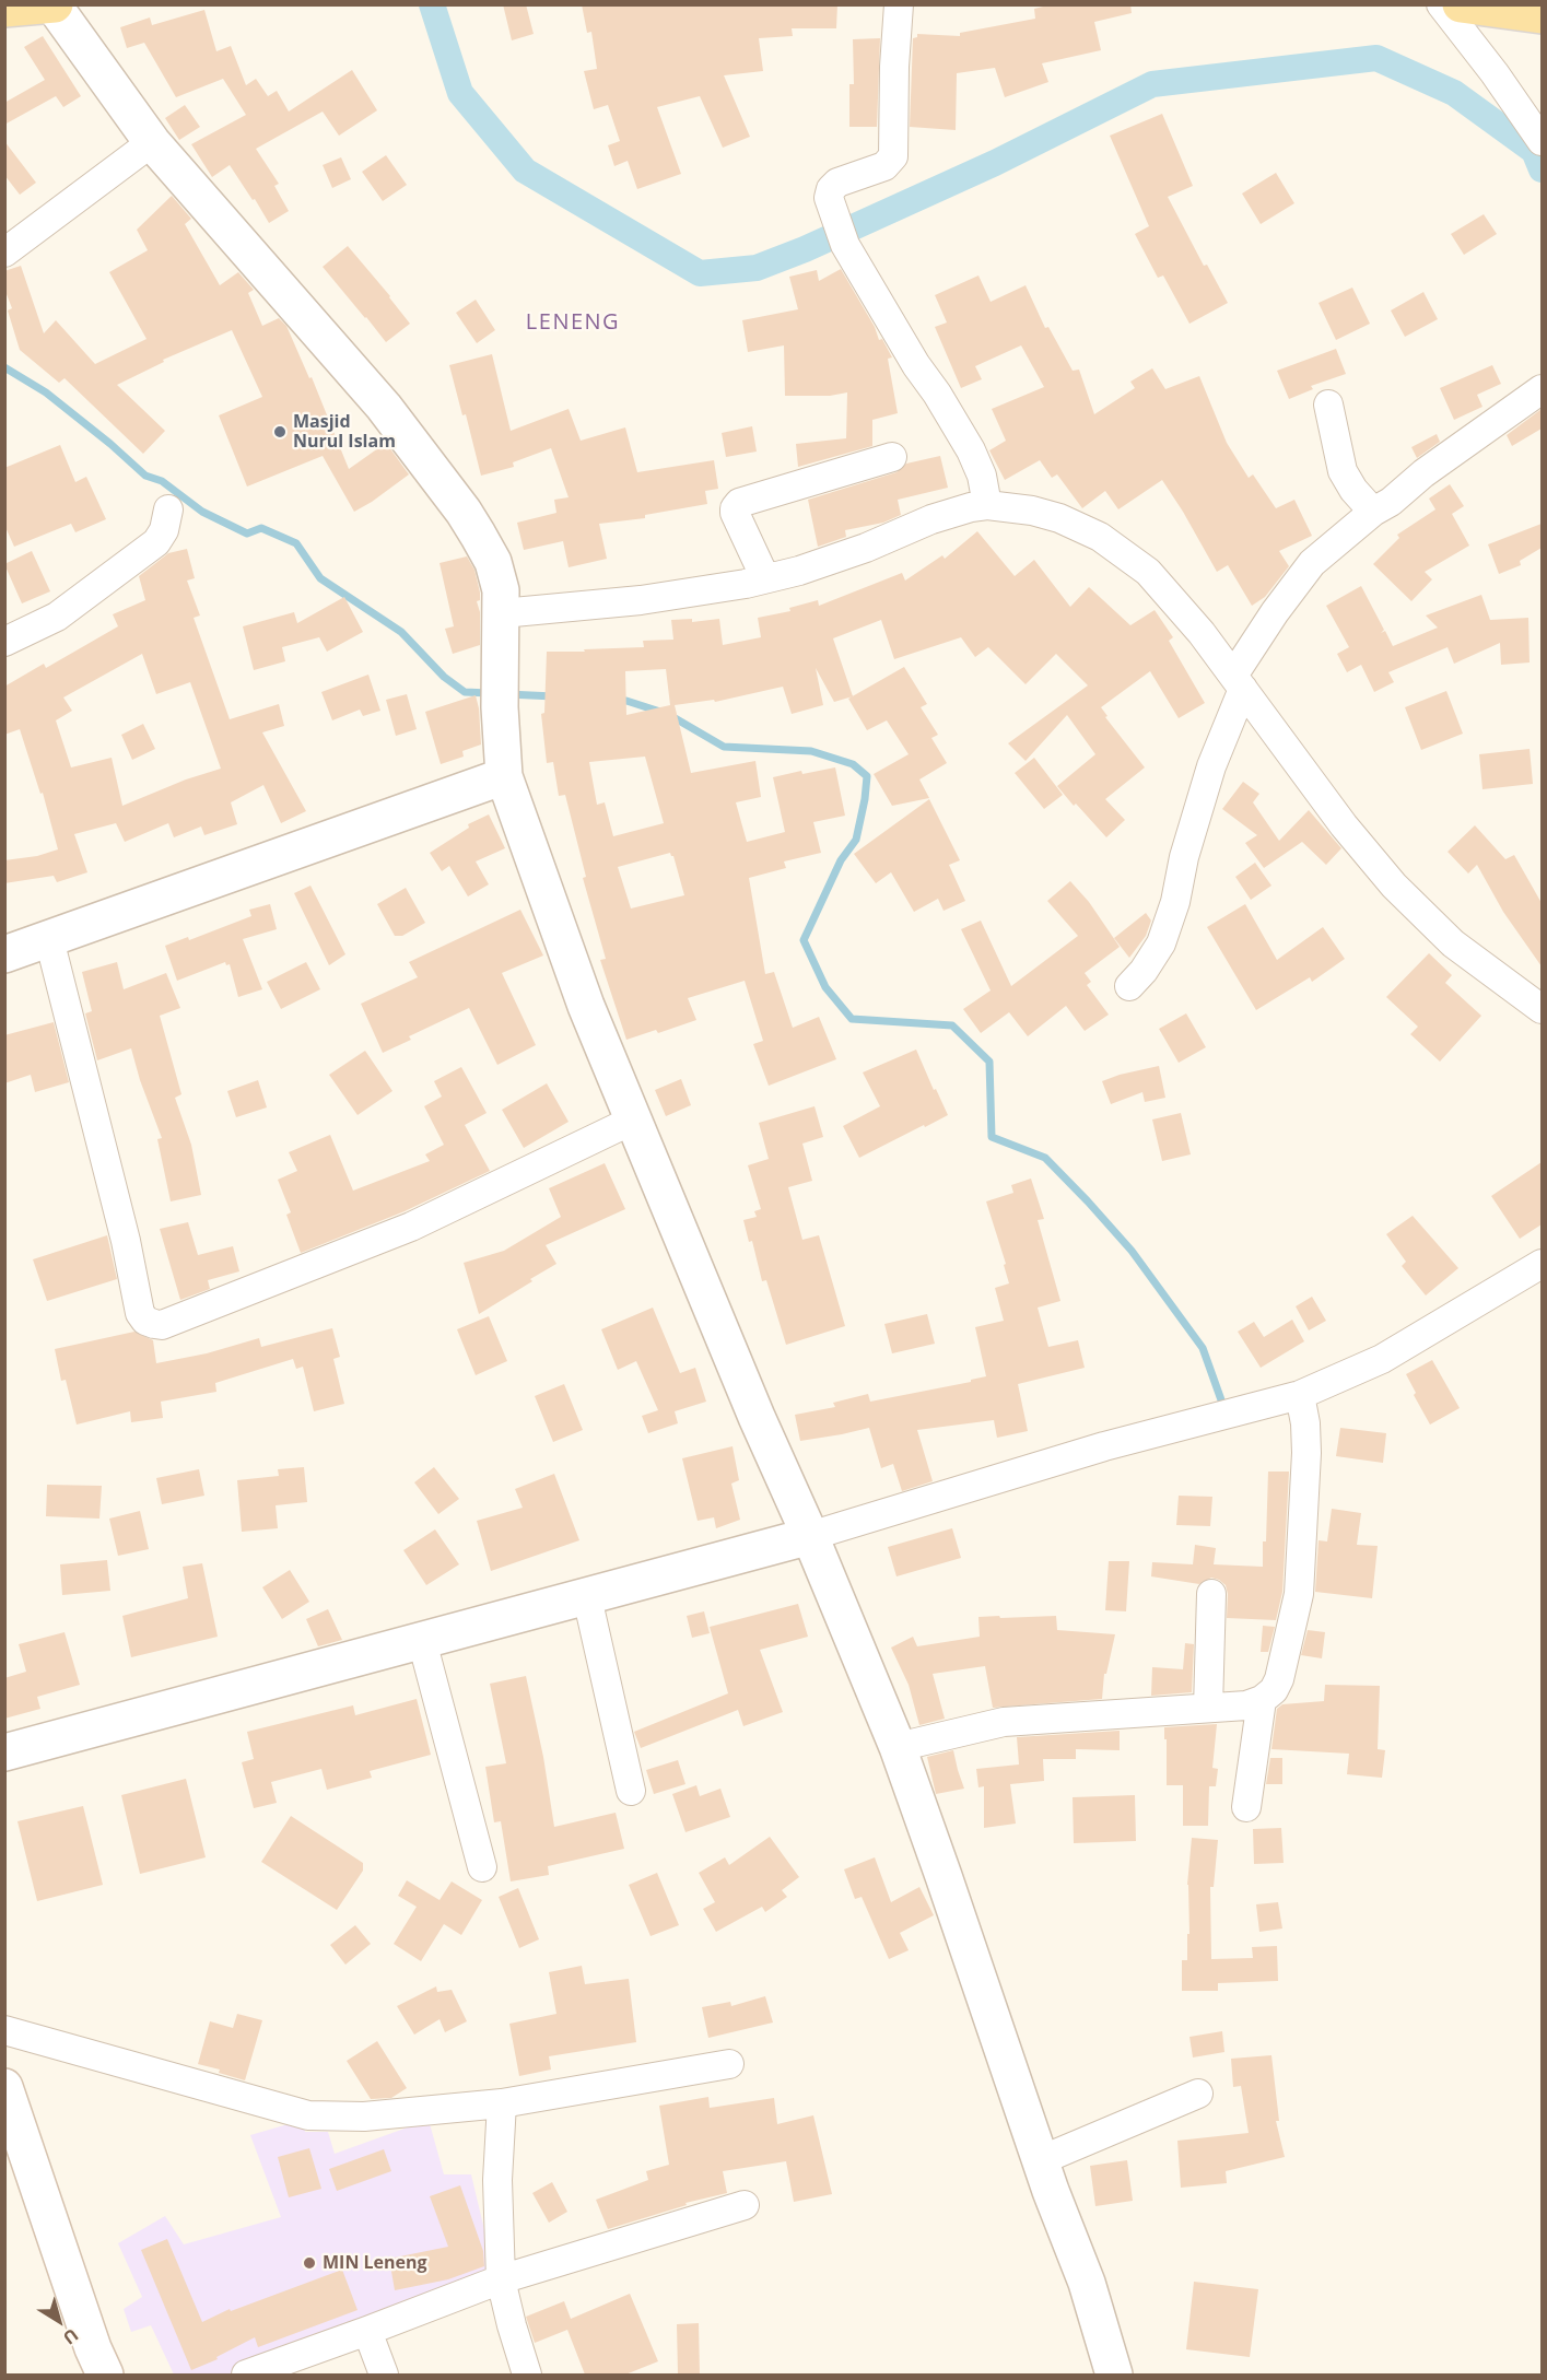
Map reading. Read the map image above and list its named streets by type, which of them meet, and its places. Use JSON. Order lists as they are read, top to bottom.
{
  "districts": ["LENENG"],
  "places": ["Masjid Nurul Islam", "MIN Leneng"],
  "north": "bottom right"
}
